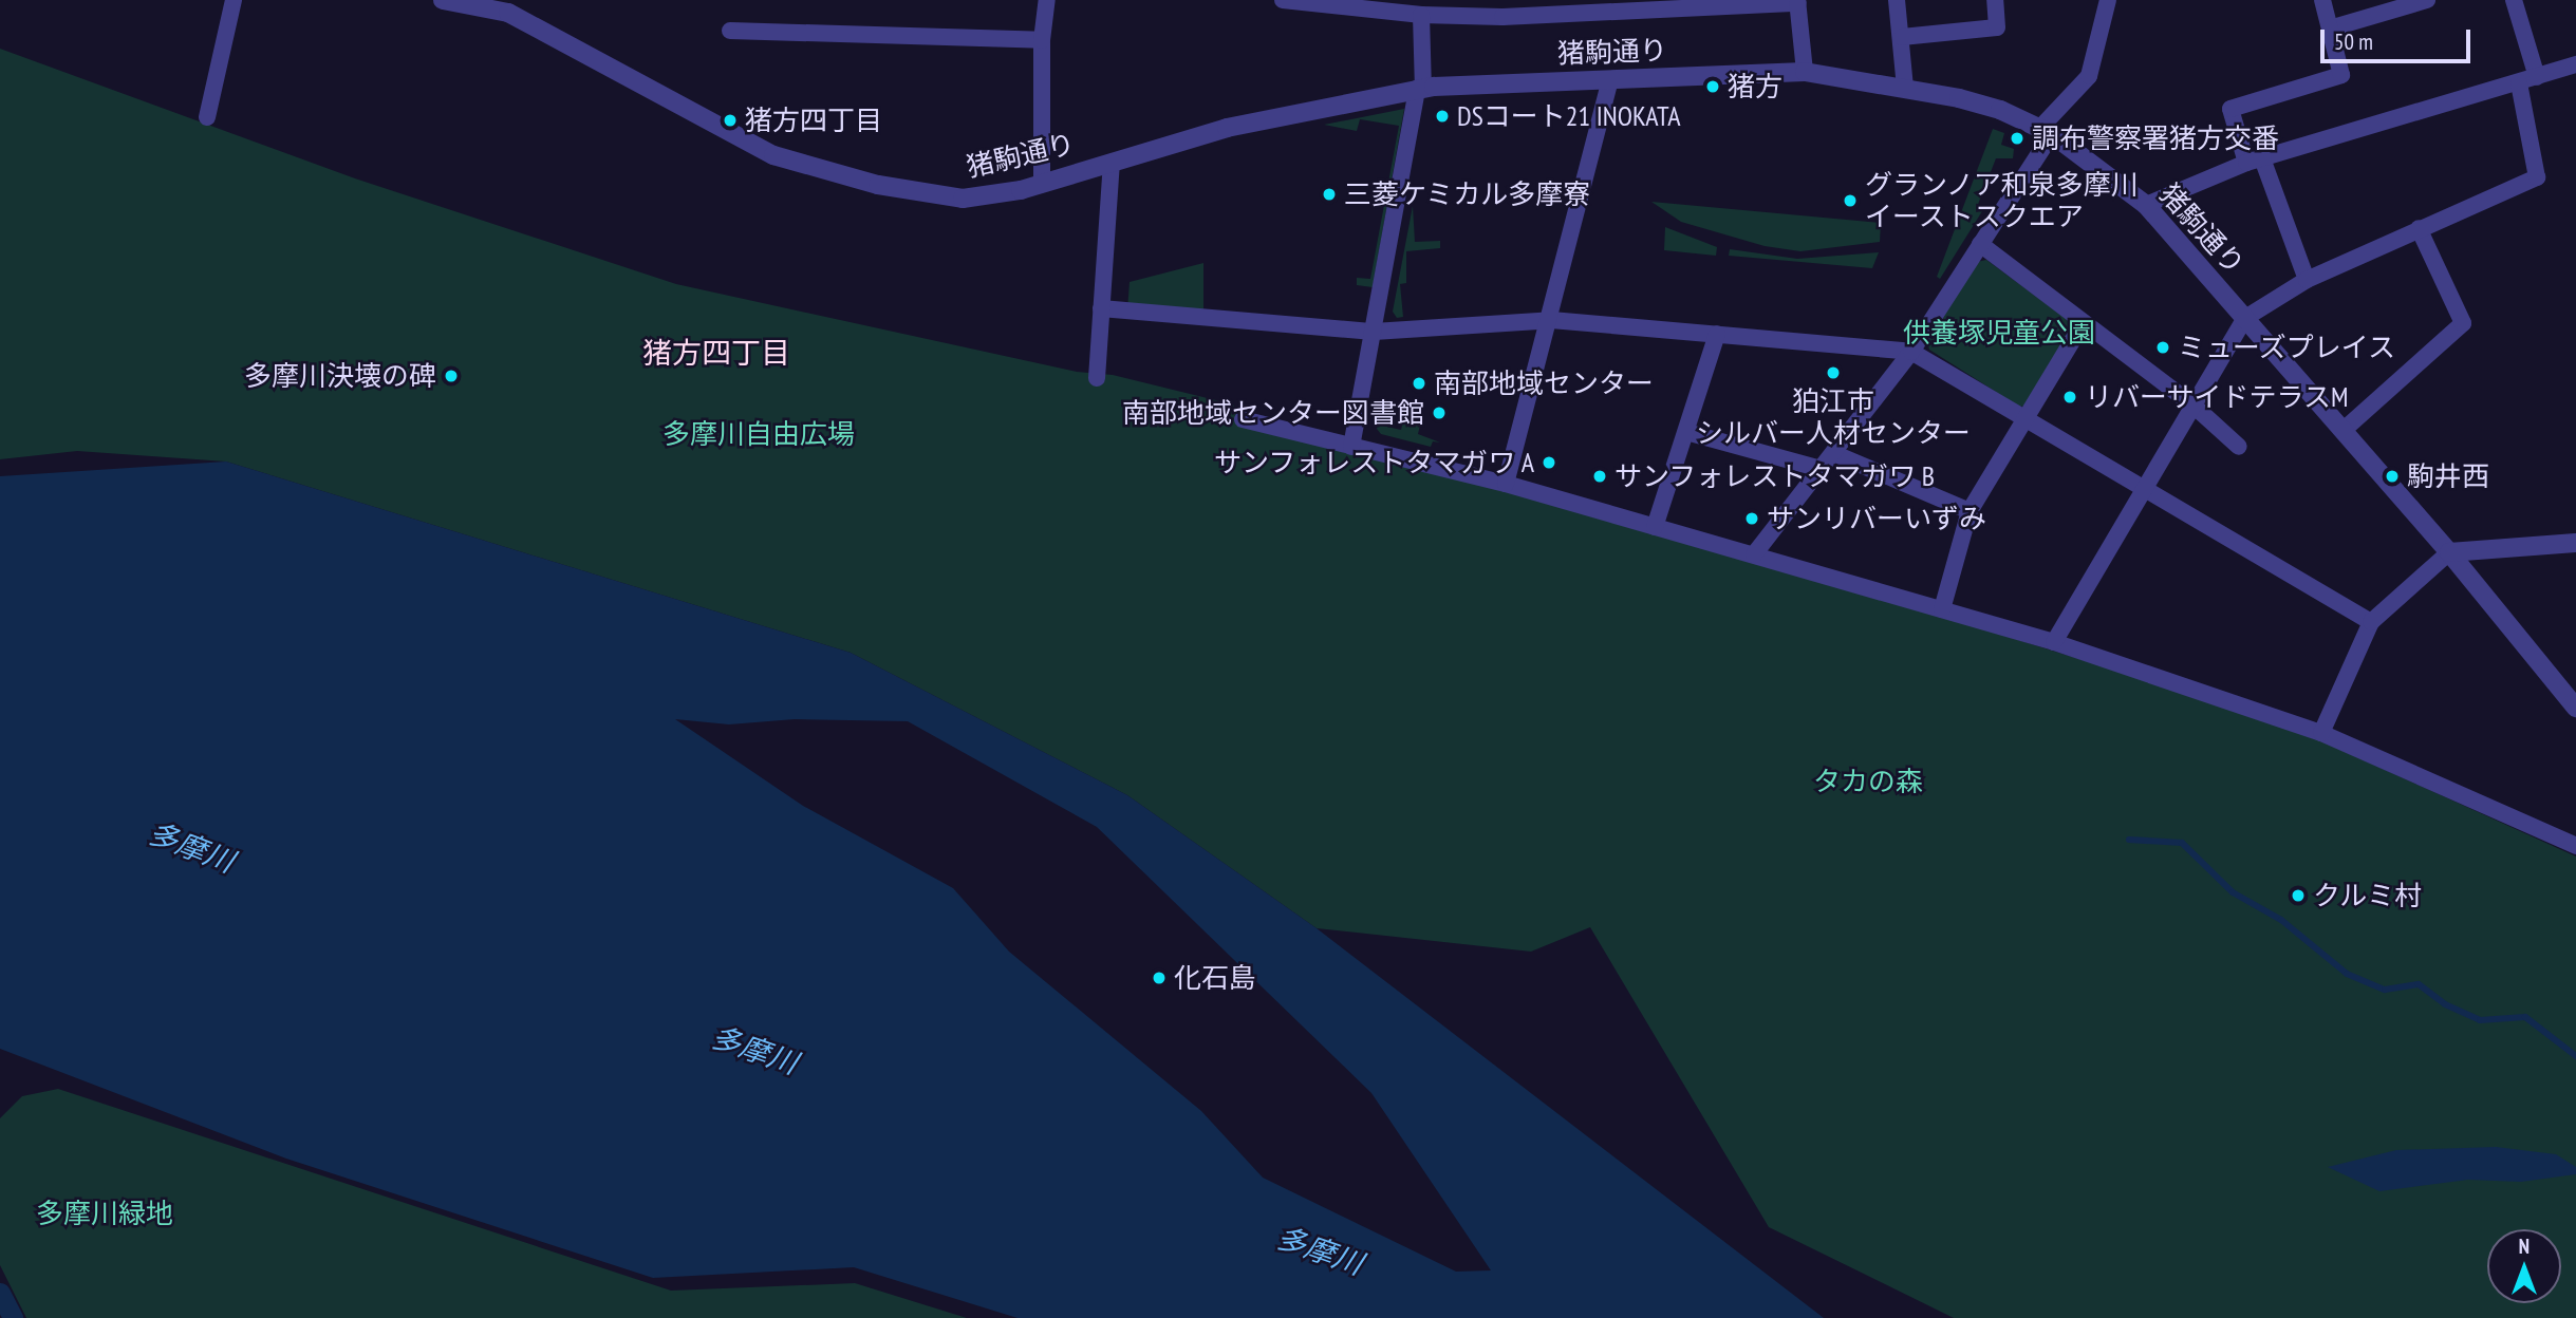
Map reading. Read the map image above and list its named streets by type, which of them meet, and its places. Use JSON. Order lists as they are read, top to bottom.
{
  "streets": {
    "street": ["猪駒通り"]
  },
  "districts": ["猪方四丁目"],
  "water": ["多摩川"],
  "parks": [
    "供養塚児童公園",
    "多摩川自由広場",
    "タカの森",
    "多摩川緑地"
  ],
  "places": [
    "猪方",
    "DSコート21 INOKATA",
    "猪方四丁目",
    "調布警察署猪方交番",
    "三菱ケミカル多摩寮",
    "グランノア和泉多摩川 イーストスクエア",
    "ミューズプレイス",
    "狛江市 シルバー人材センター",
    "多摩川決壊の碑",
    "南部地域センター",
    "リバーサイドテラスM",
    "南部地域センター図書館",
    "サンフォレストタマガワ A",
    "サンフォレストタマガワ B",
    "駒井西",
    "サンリバーいずみ",
    "クルミ村",
    "化石島"
  ],
  "scale_bar": "50 m",
  "north": "top"
}
